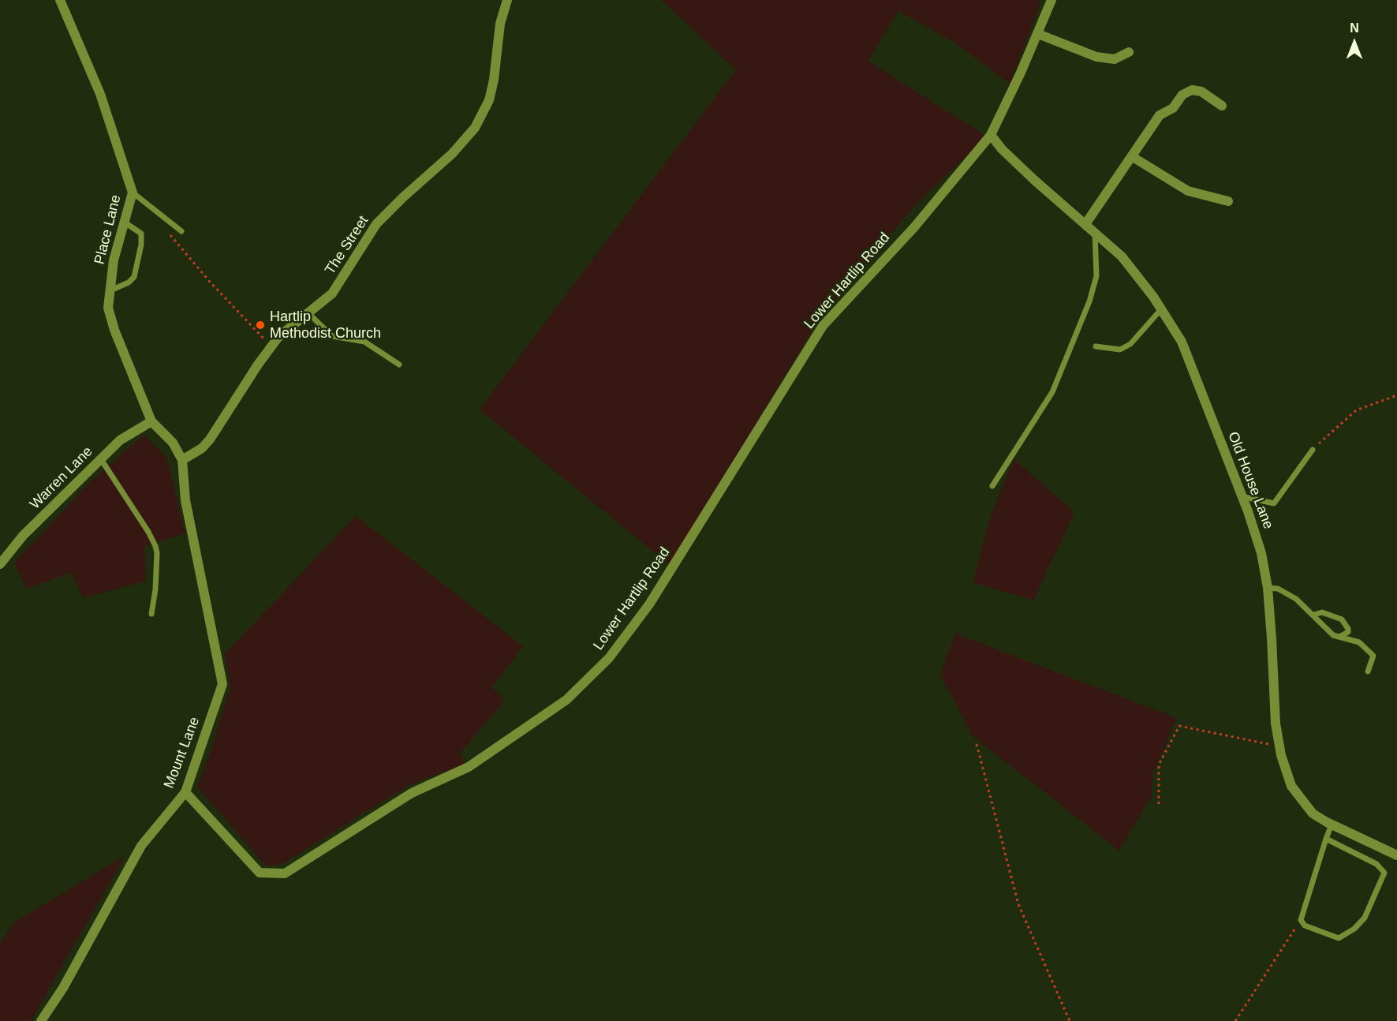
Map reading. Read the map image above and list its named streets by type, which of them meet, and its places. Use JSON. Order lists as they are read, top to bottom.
{
  "streets": {
    "street": [
      "Place Lane",
      "The Street",
      "Lower Hartlip Road",
      "Warren Lane",
      "Old House Lane",
      "Mount Lane"
    ]
  },
  "crossings": [
    ["Place Lane", "The Street"],
    ["Place Lane", "Warren Lane"],
    ["Place Lane", "Mount Lane"],
    ["The Street", "Mount Lane"],
    ["Lower Hartlip Road", "Old House Lane"],
    ["Lower Hartlip Road", "Mount Lane"]
  ],
  "places": ["Hartlip Methodist Church"],
  "north": "top"
}
